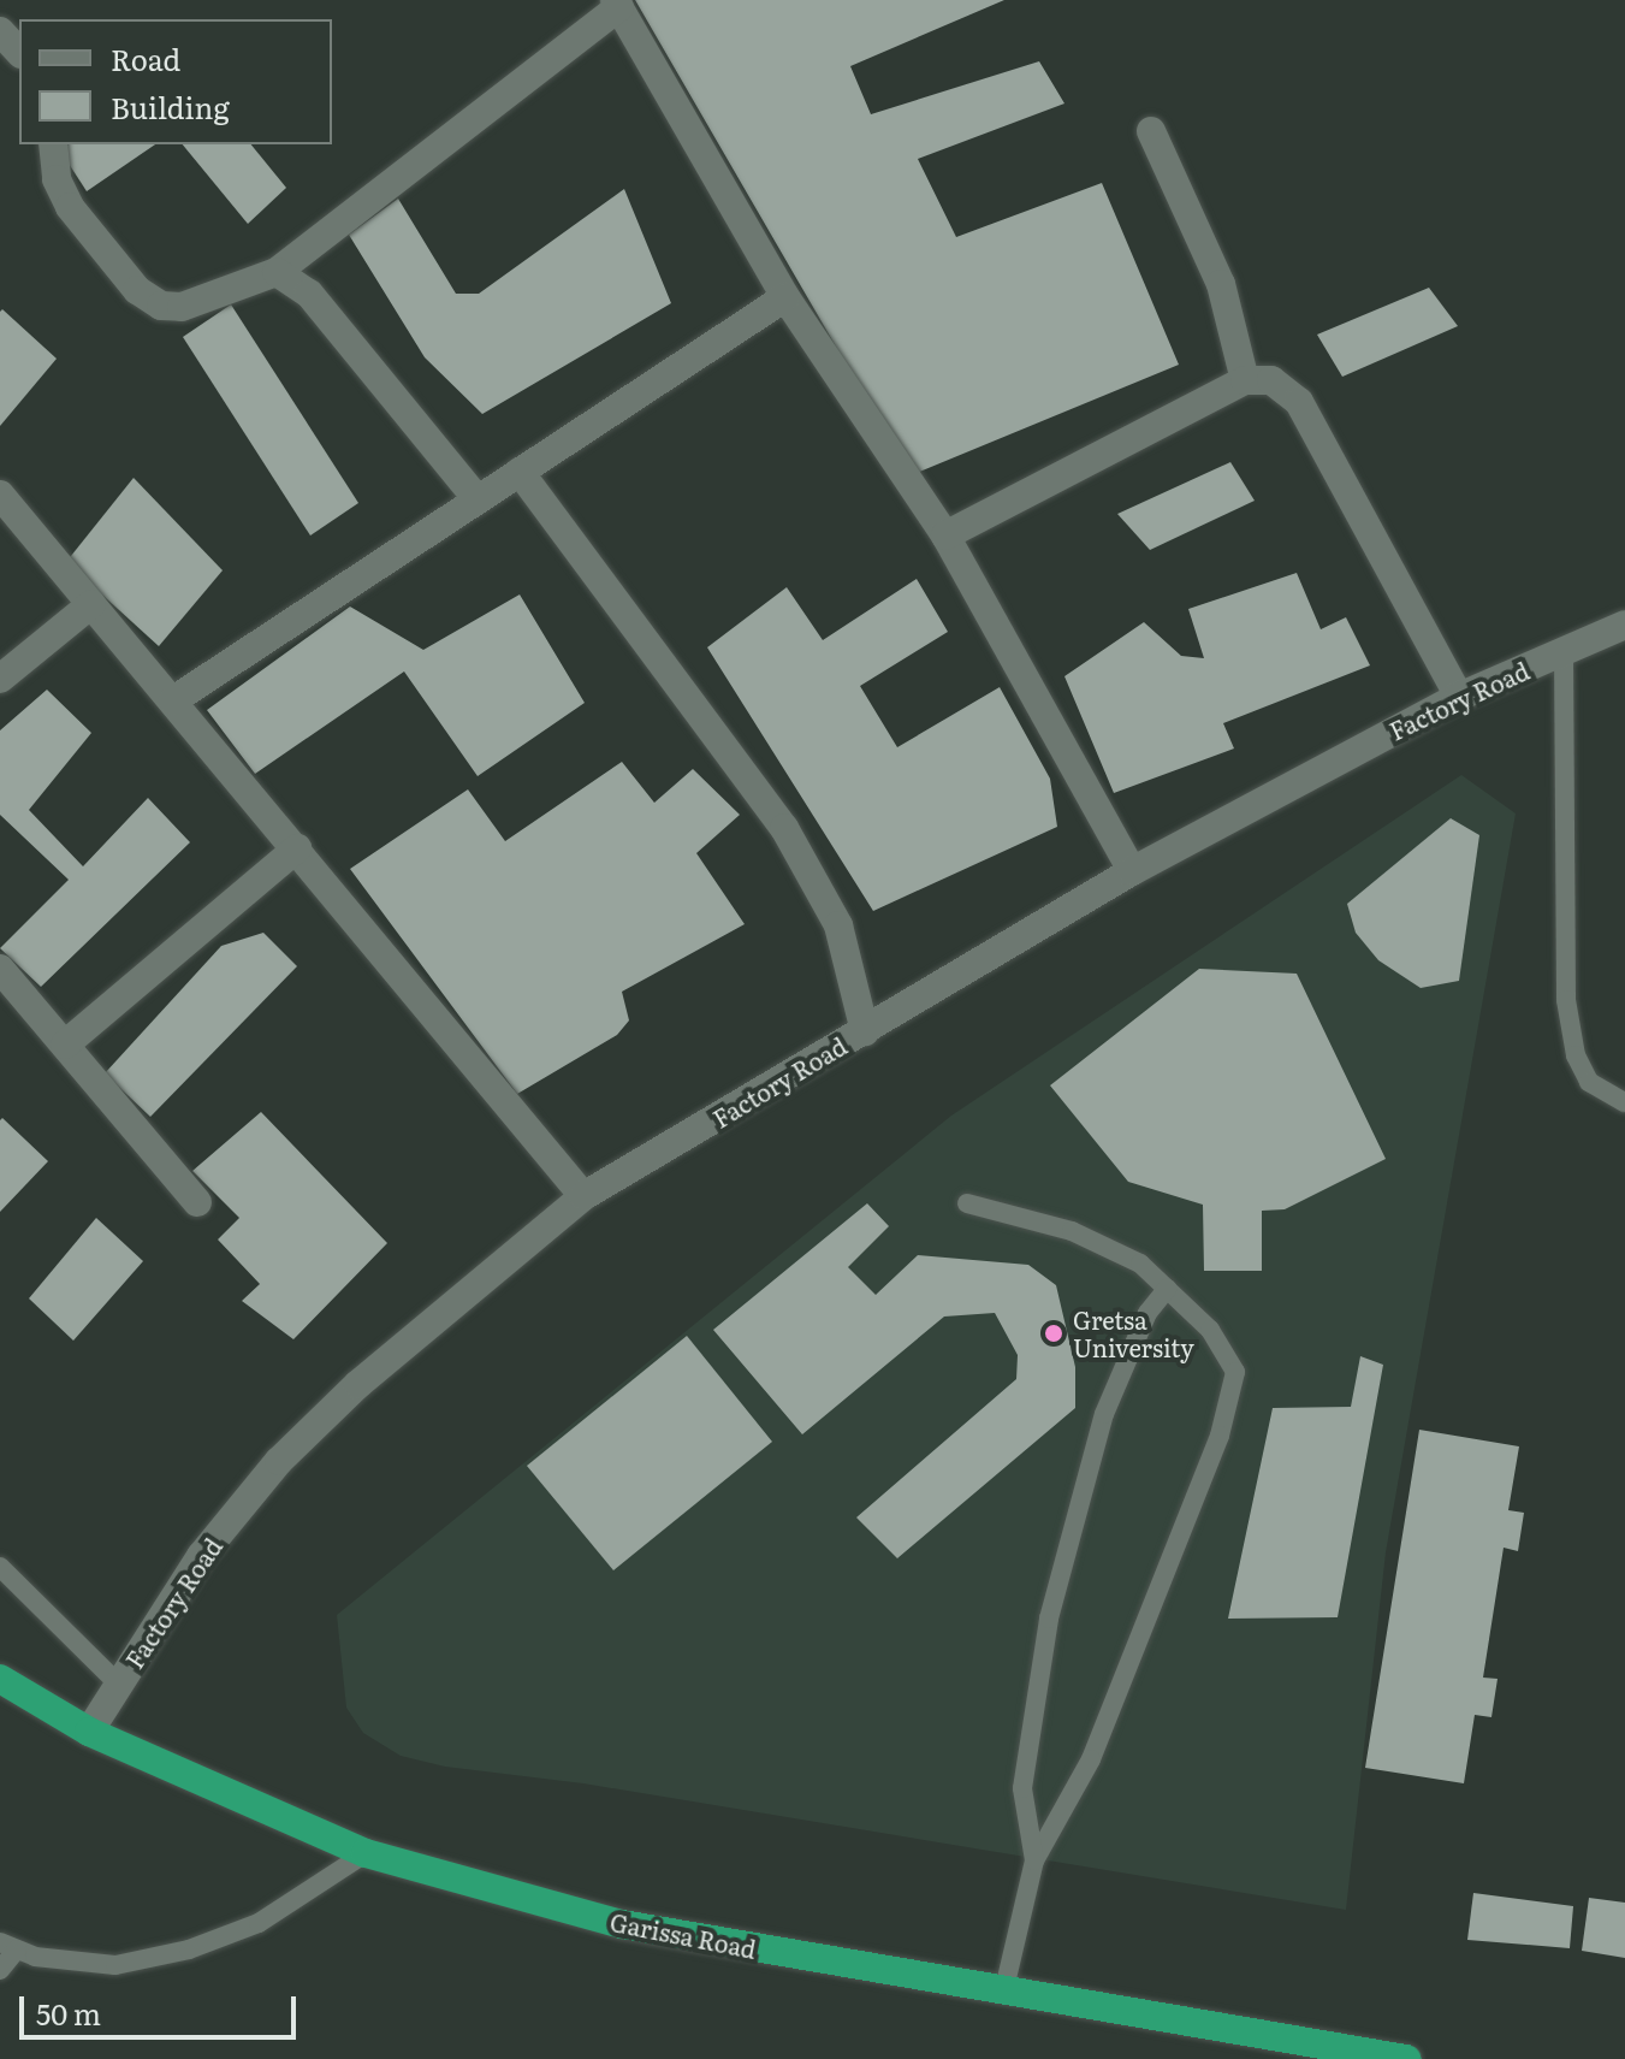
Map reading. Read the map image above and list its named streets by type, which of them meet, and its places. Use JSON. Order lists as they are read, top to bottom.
{
  "streets": {
    "highway": ["Garissa Road"],
    "street": ["Factory Road"]
  },
  "crossings": [
    ["Factory Road", "Garissa Road"]
  ],
  "places": ["Gretsa University"],
  "legend": ["Road", "Building"],
  "scale_bar": "50 m"
}
